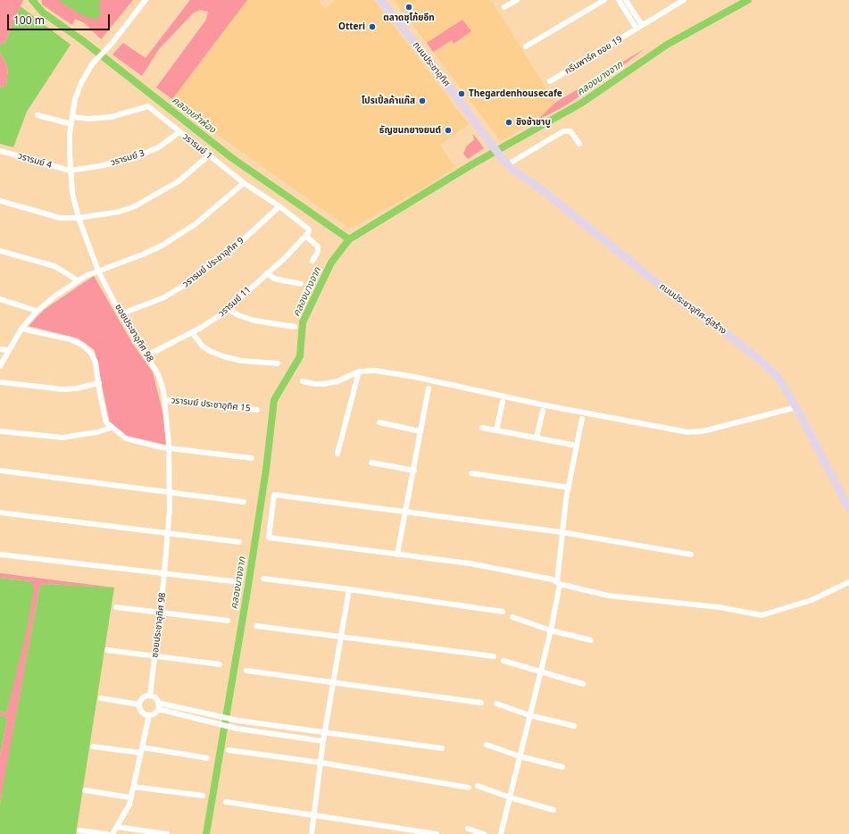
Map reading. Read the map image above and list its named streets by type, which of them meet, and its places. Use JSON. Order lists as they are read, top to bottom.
{
  "streets": {
    "main road": ["ถนนประชาอุทิศ", "ถนนประชาอุทิศ-คู่สร้าง"],
    "street": [
      "กรีนพาร์ค ซอย 19",
      "วรารมย์ 1",
      "วรารมย์ 3",
      "วรารมย์ 4",
      "วรารมย์ ประชาอุทิศ 9",
      "วรารมย์ 11",
      "ซอยประชาอุทิศ 98",
      "วรารมย์ ประชาอุทิศ 15"
    ]
  },
  "crossings": [
    ["ถนนประชาอุทิศ", "ถนนประชาอุทิศ-คู่สร้าง"],
    ["วรารมย์ 1", "วรารมย์ 3"],
    ["วรารมย์ 1", "วรารมย์ ประชาอุทิศ 9"],
    ["วรารมย์ 1", "วรารมย์ 11"],
    ["วรารมย์ 1", "ซอยประชาอุทิศ 98"],
    ["วรารมย์ 3", "วรารมย์ 4"],
    ["วรารมย์ 3", "ซอยประชาอุทิศ 98"],
    ["วรารมย์ 4", "ซอยประชาอุทิศ 98"],
    ["วรารมย์ ประชาอุทิศ 9", "ซอยประชาอุทิศ 98"],
    ["วรารมย์ 11", "ซอยประชาอุทิศ 98"],
    ["ซอยประชาอุทิศ 98", "วรารมย์ ประชาอุทิศ 15"]
  ],
  "water": ["คลองบางจาก", "คลองเก้าห้อง"],
  "places": [
    "ตลาดซุโก้ยอีท",
    "Otteri",
    "Thegardenhousecafe",
    "โปรเปิ้ลค้าแก๊ส",
    "ชิงช้าชาบู",
    "ธัญชนกยางยนต์"
  ],
  "scale_bar": "100 m"
}
